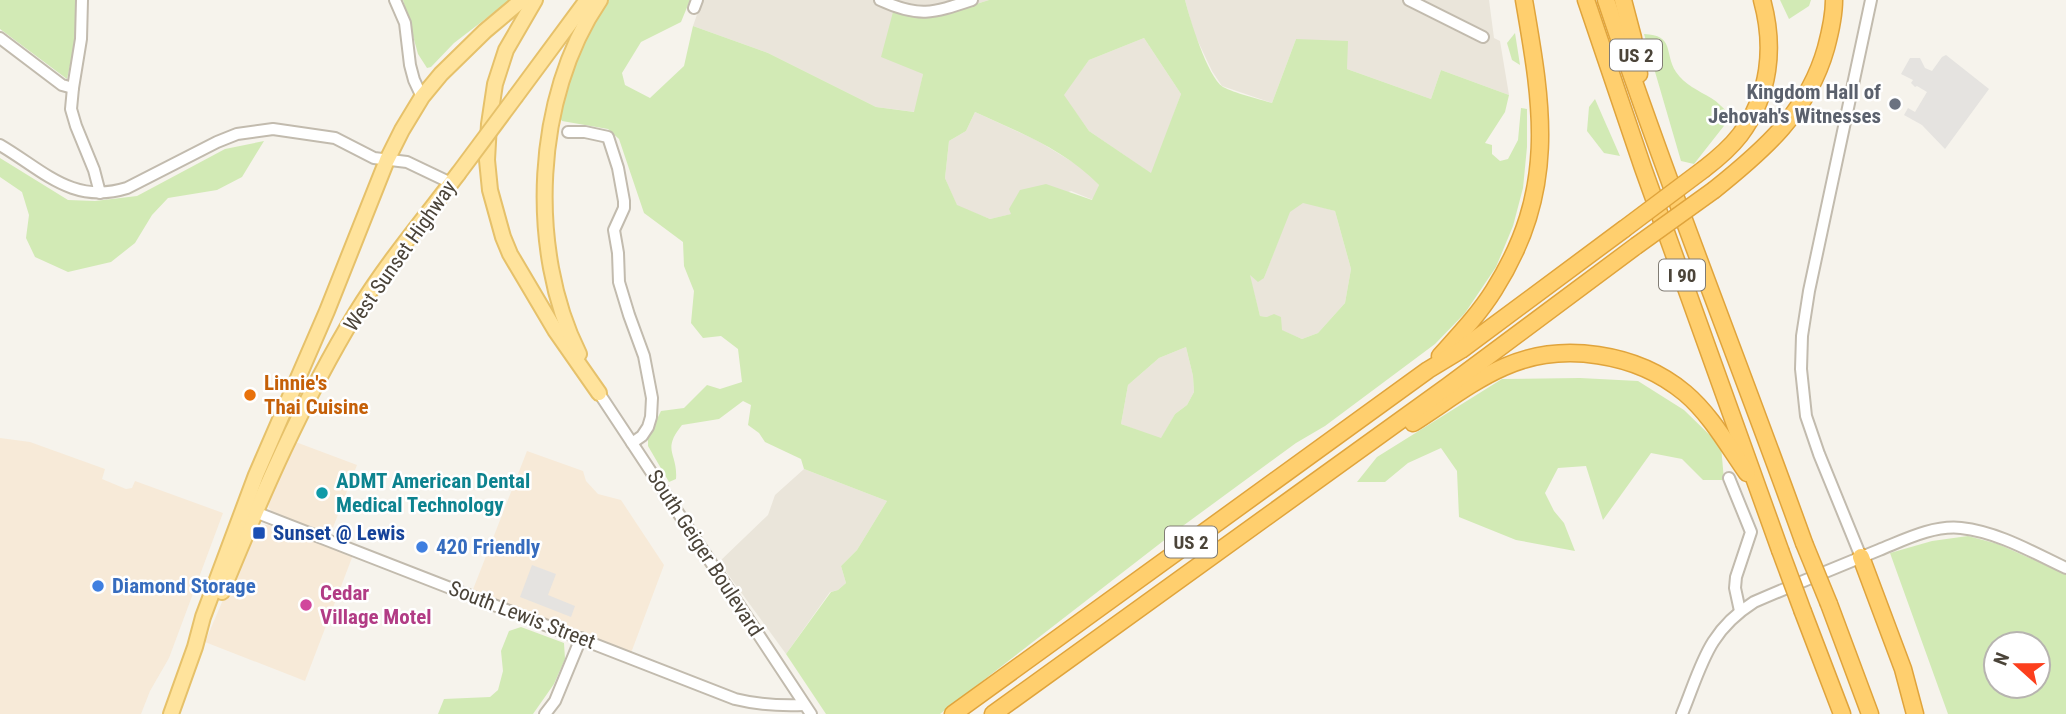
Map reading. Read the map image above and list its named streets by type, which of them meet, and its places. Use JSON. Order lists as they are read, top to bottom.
{
  "streets": {
    "highway": ["US 2", "I 90"],
    "main road": ["West Sunset Highway"],
    "street": ["South Geiger Boulevard", "South Lewis Street"]
  },
  "crossings": [
    ["US 2", "I 90"],
    ["West Sunset Highway", "South Lewis Street"],
    ["South Geiger Boulevard", "South Lewis Street"]
  ],
  "places": {
    "other": [
      "Kingdom Hall of Jehovah's Witnesses",
      "Linnie's Thai Cuisine",
      "ADMT American Dental Medical Technology",
      "420 Friendly",
      "Diamond Storage",
      "Cedar Village Motel"
    ],
    "transit": ["Sunset @ Lewis"]
  },
  "north": "left"
}
